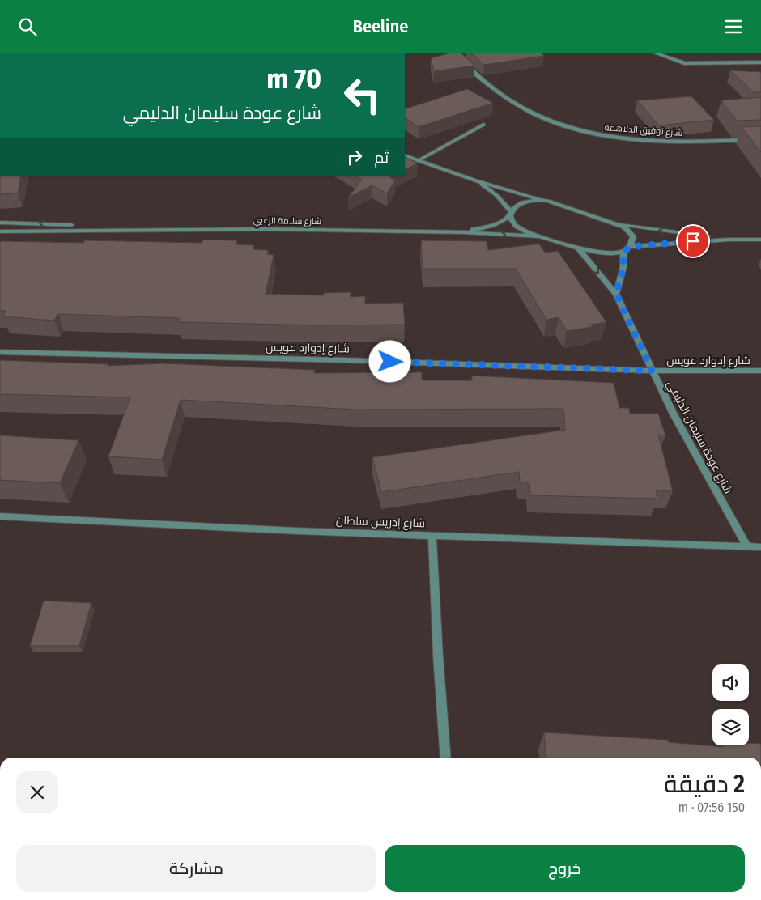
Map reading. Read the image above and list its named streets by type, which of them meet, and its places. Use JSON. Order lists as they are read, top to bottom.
{
  "streets": {
    "street": [
      "شارع توفيق الدلاهمة",
      "شارع سلامة الزعبي",
      "شارع إدوارد عويس",
      "شارع عودة سليمان الدليمي",
      "شارع إدريس سلطان"
    ]
  },
  "crossings": [
    ["شارع إدوارد عويس", "شارع عودة سليمان الدليمي"],
    ["شارع عودة سليمان الدليمي", "شارع إدريس سلطان"]
  ],
  "page": {
    "header": "Beeline",
    "turn": ["70 m", "شارع عودة سليمان الدليمي"],
    "then": "ثم",
    "heading": ["2 دقيقة", "150 m · 07:56"],
    "buttons": ["خروج", "مشاركة"]
  }
}
